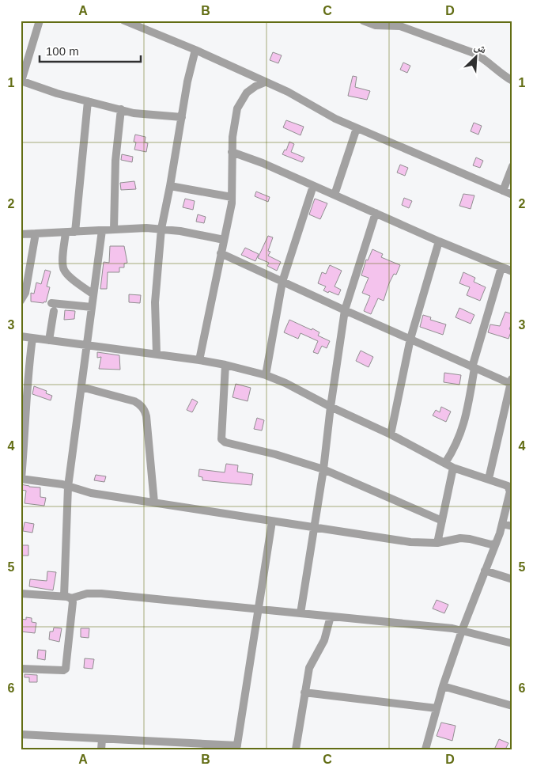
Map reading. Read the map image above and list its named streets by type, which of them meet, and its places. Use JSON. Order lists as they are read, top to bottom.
{
  "scale_bar": "100 m",
  "north": "top right",
  "grid": {
    "columns": [
      "A",
      "B",
      "C",
      "D"
    ],
    "rows": [
      "1",
      "2",
      "3",
      "4",
      "5",
      "6"
    ]
  }
}
